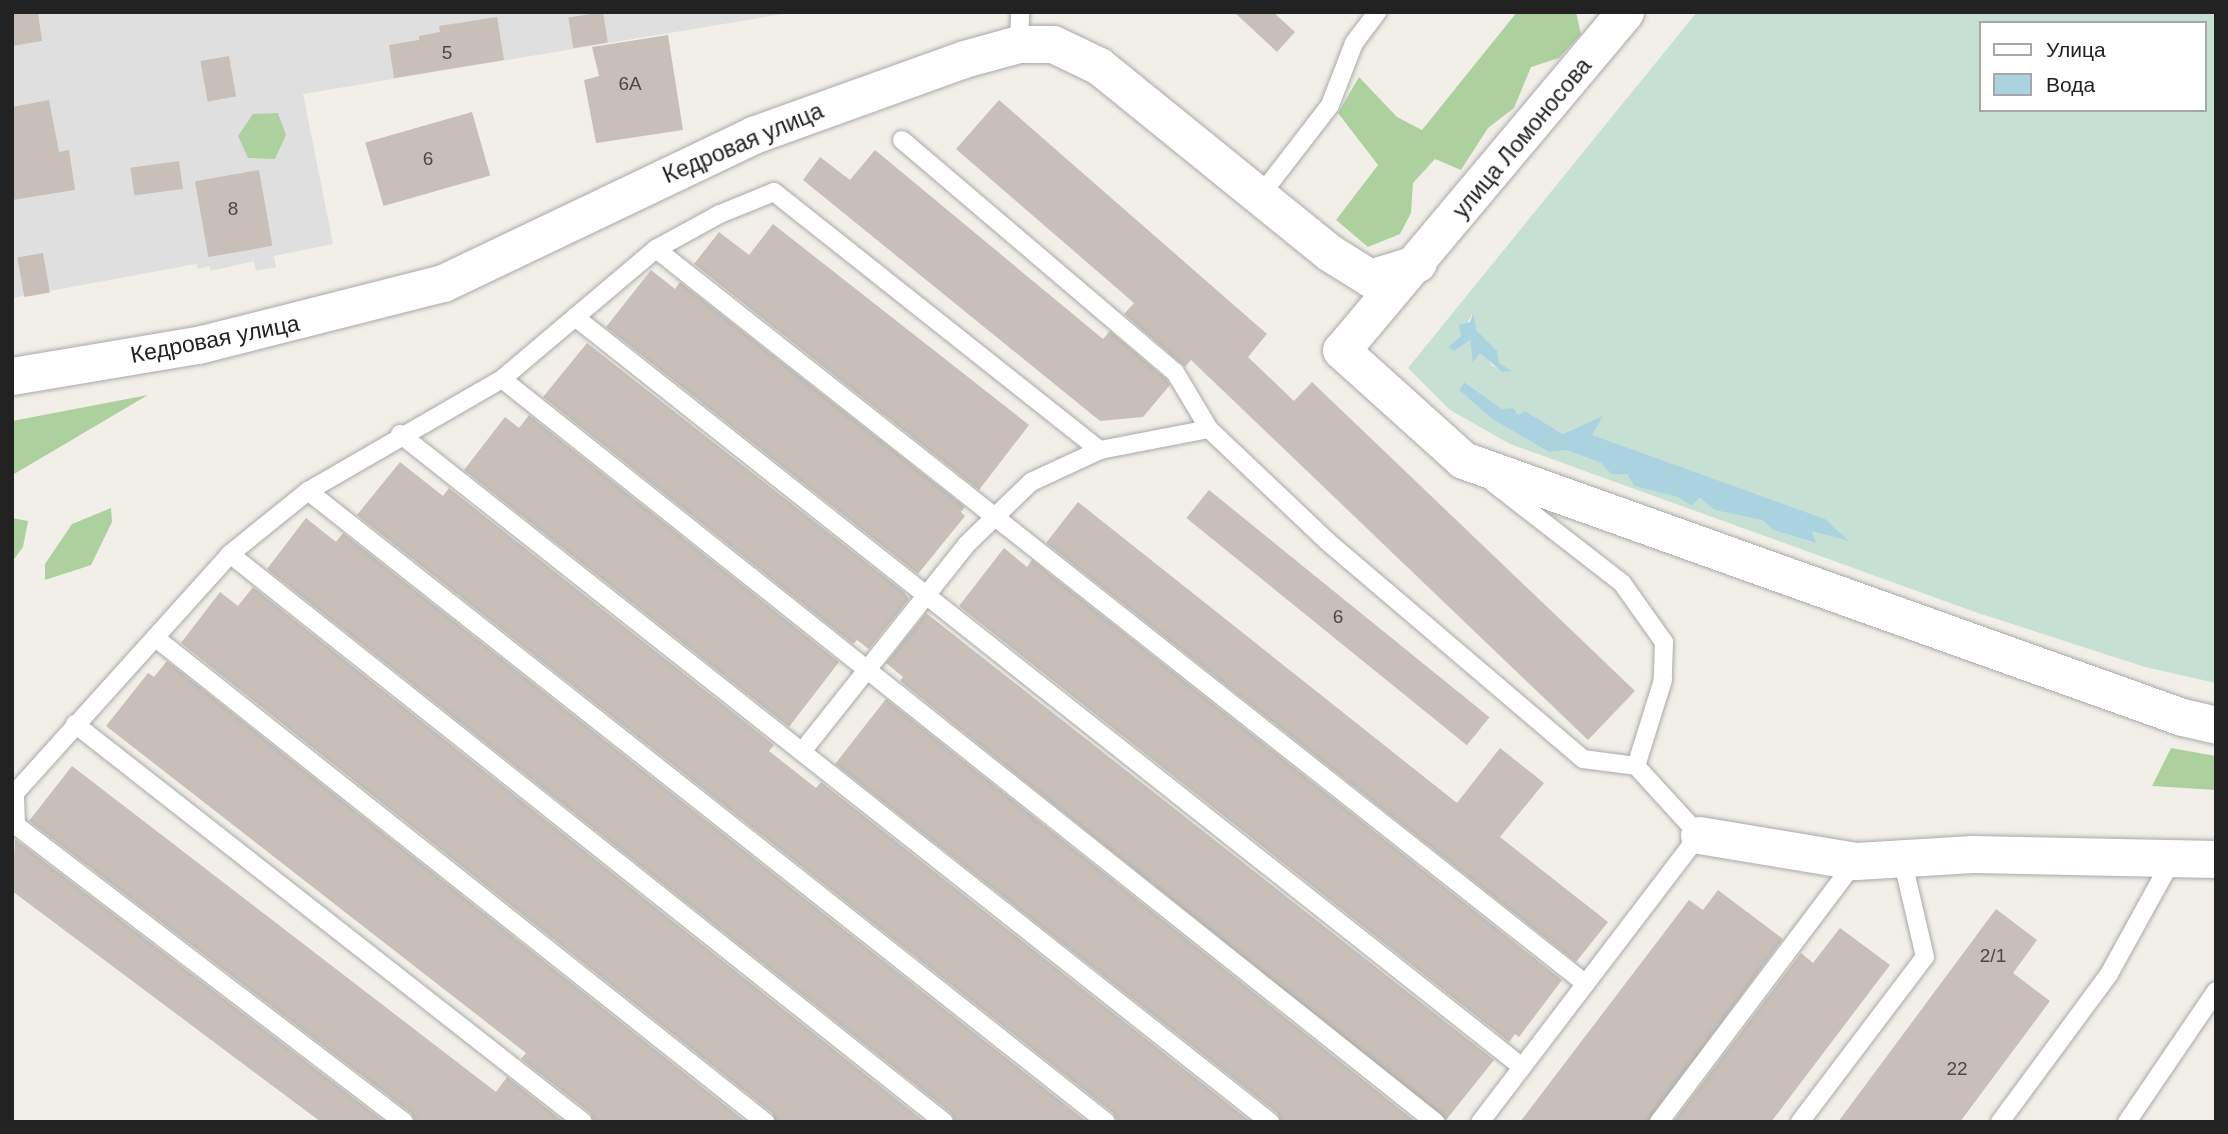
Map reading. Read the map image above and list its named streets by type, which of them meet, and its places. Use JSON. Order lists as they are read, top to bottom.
{
  "streets": {
    "street": ["улица Ломоносова", "Кедровая улица"]
  },
  "crossings": [
    ["улица Ломоносова", "Кедровая улица"]
  ],
  "house_numbers": [
    "5",
    "6А",
    "6",
    "8",
    "6",
    "2/1",
    "22"
  ],
  "legend": ["Улица", "Вода"]
}
